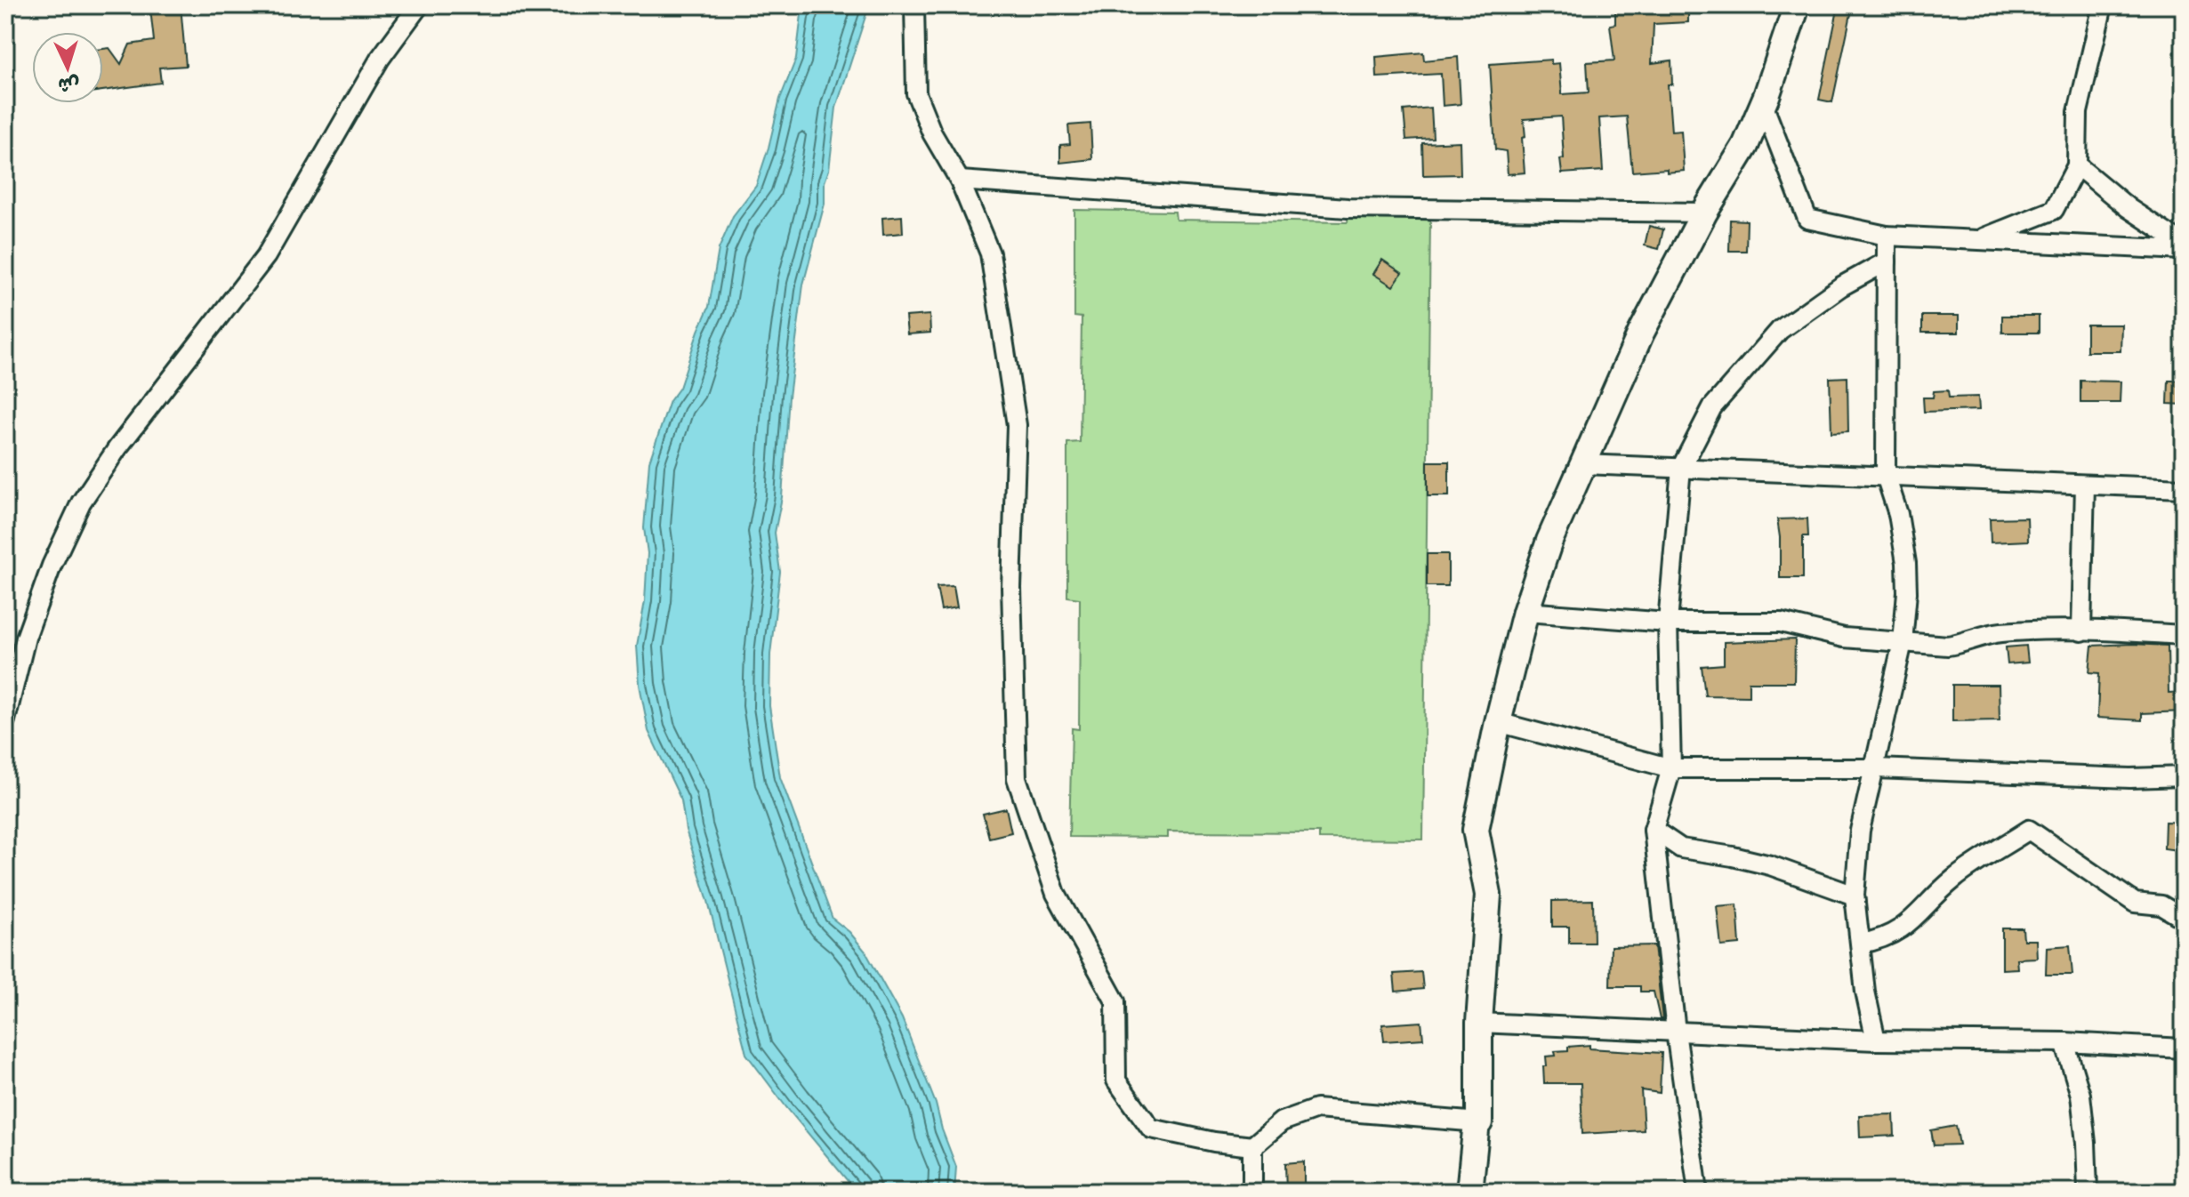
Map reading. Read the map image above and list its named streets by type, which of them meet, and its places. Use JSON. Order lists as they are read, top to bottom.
{
  "north": "bottom"
}
